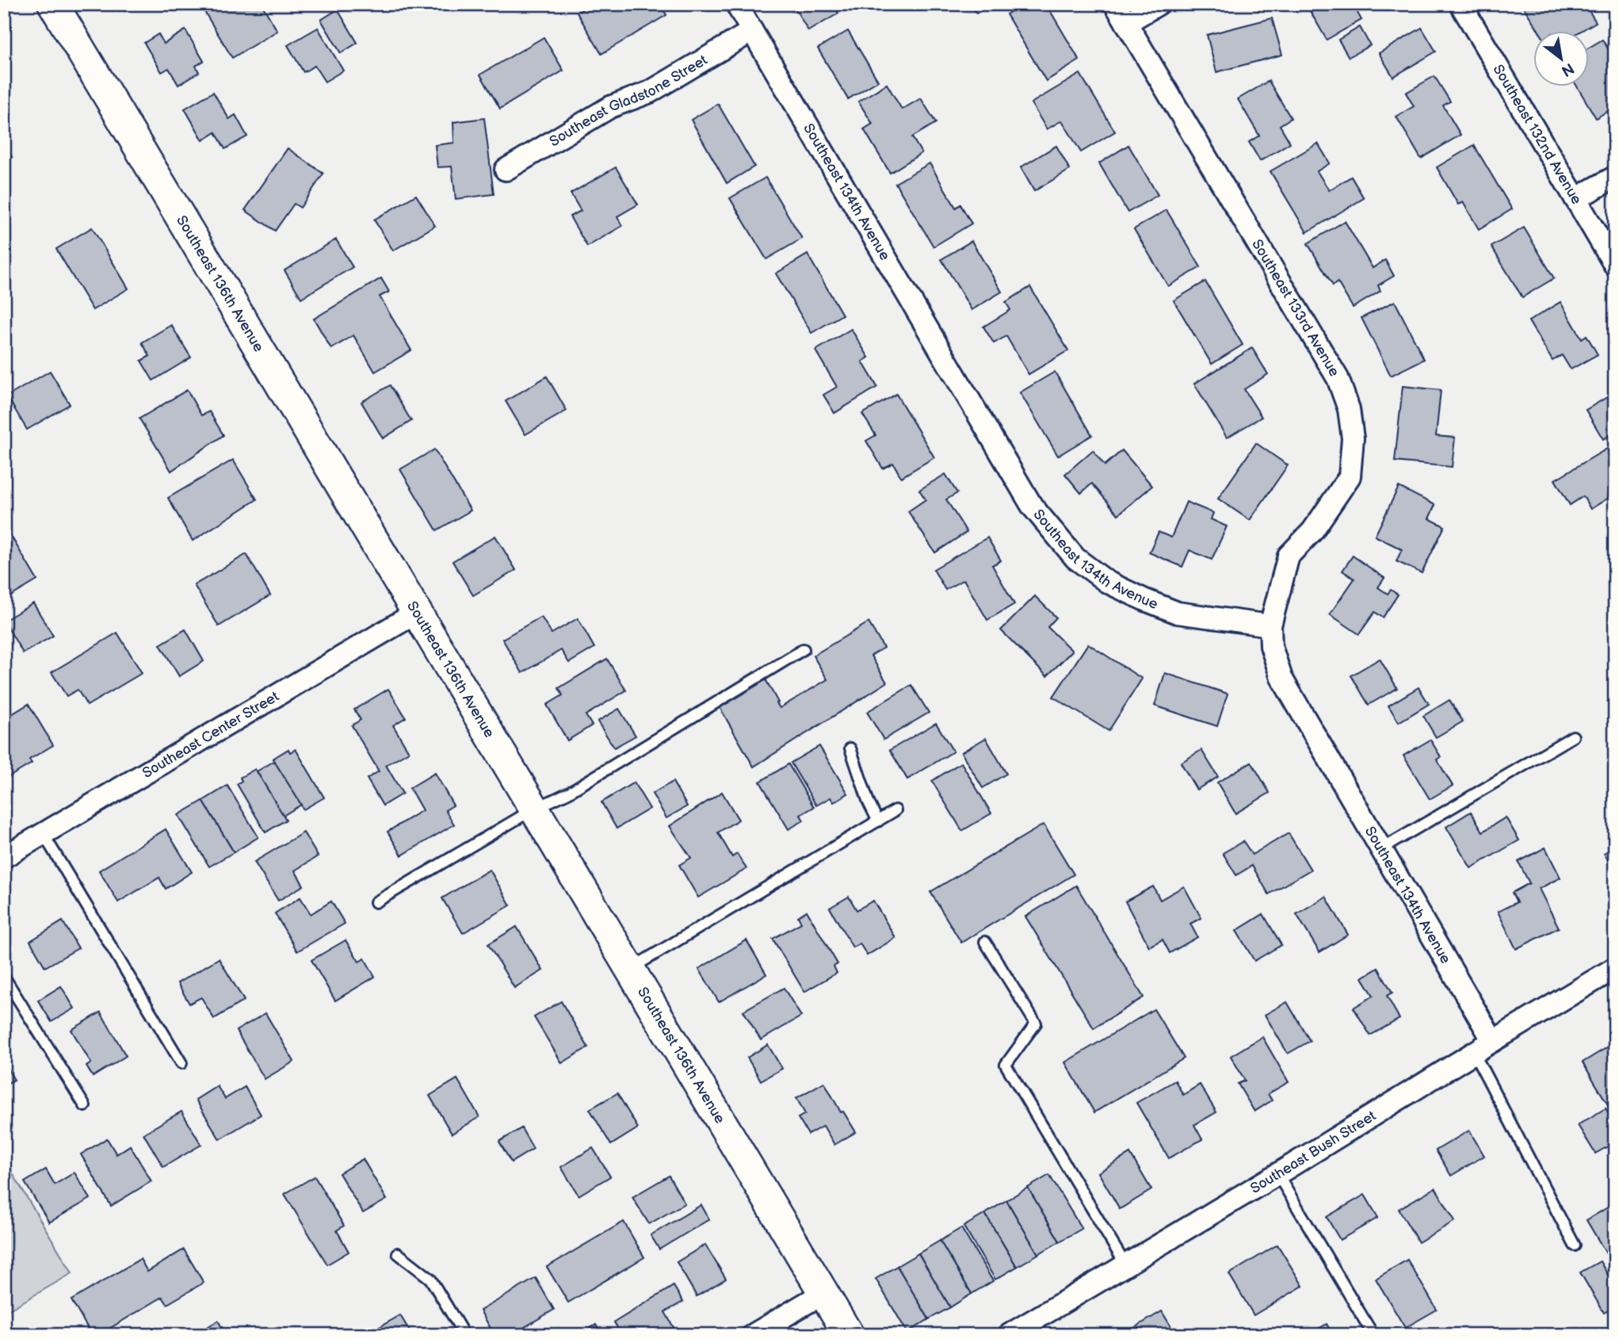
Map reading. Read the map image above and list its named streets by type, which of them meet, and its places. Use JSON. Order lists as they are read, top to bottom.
{
  "streets": {
    "street": [
      "Southeast Gladstone Street",
      "Southeast 132nd Avenue",
      "Southeast 134th Avenue",
      "Southeast 136th Avenue",
      "Southeast 133rd Avenue",
      "Southeast Center Street",
      "Southeast Bush Street"
    ]
  },
  "crossings": [
    ["Southeast Gladstone Street", "Southeast 134th Avenue"],
    ["Southeast 134th Avenue", "Southeast 133rd Avenue"],
    ["Southeast 134th Avenue", "Southeast Bush Street"],
    ["Southeast 136th Avenue", "Southeast Center Street"]
  ],
  "north": "bottom right"
}
